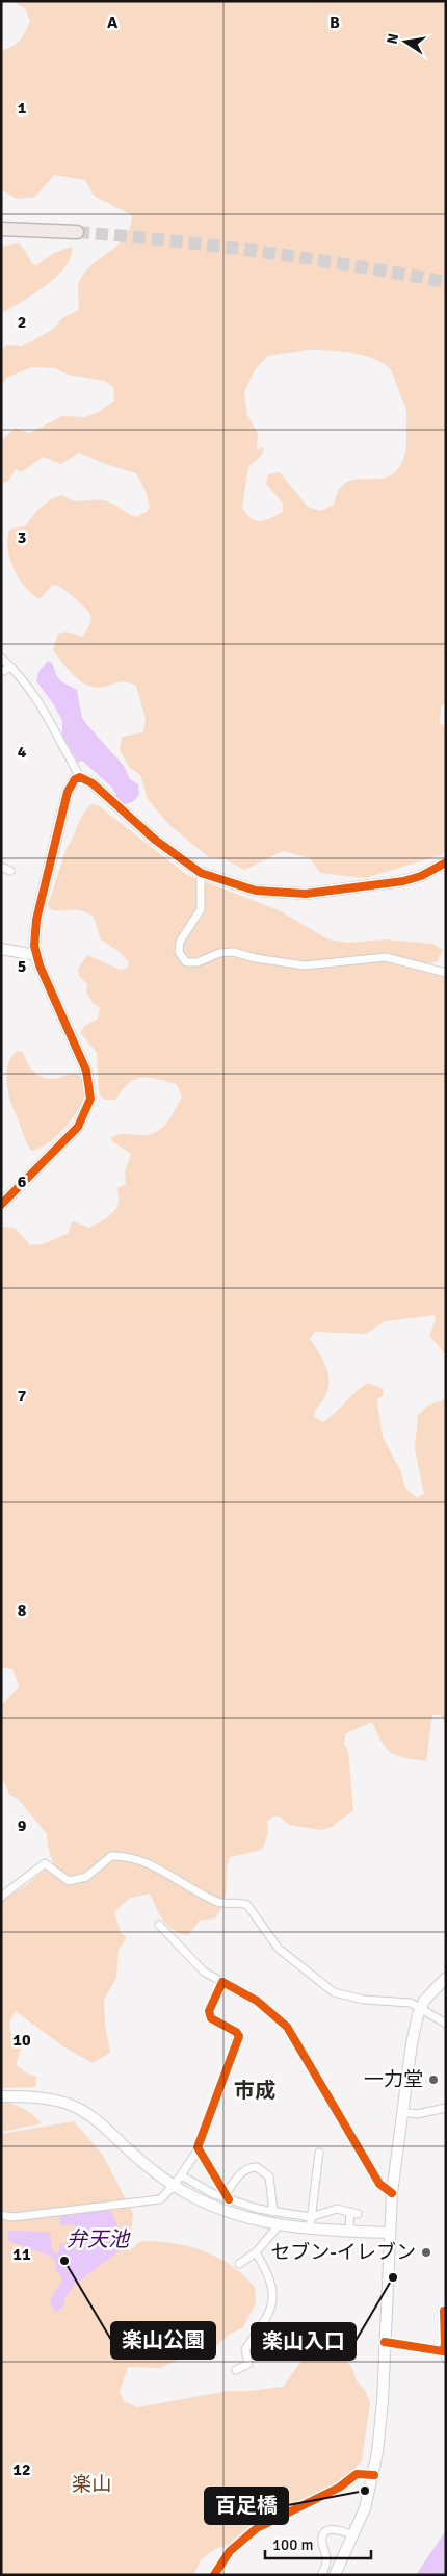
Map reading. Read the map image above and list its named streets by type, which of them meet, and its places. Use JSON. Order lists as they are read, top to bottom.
{
  "districts": ["市成"],
  "water": ["弁天池"],
  "parks": ["楽山"],
  "places": [
    "一力堂",
    "セブン-イレブン",
    "楽山公園",
    "楽山入口",
    "百足橋"
  ],
  "scale_bar": "100 m",
  "north": "left",
  "grid": {
    "columns": ["A", "B"],
    "rows": [
      "1",
      "2",
      "3",
      "4",
      "5",
      "6",
      "7",
      "8",
      "9",
      "10",
      "11",
      "12"
    ]
  }
}
